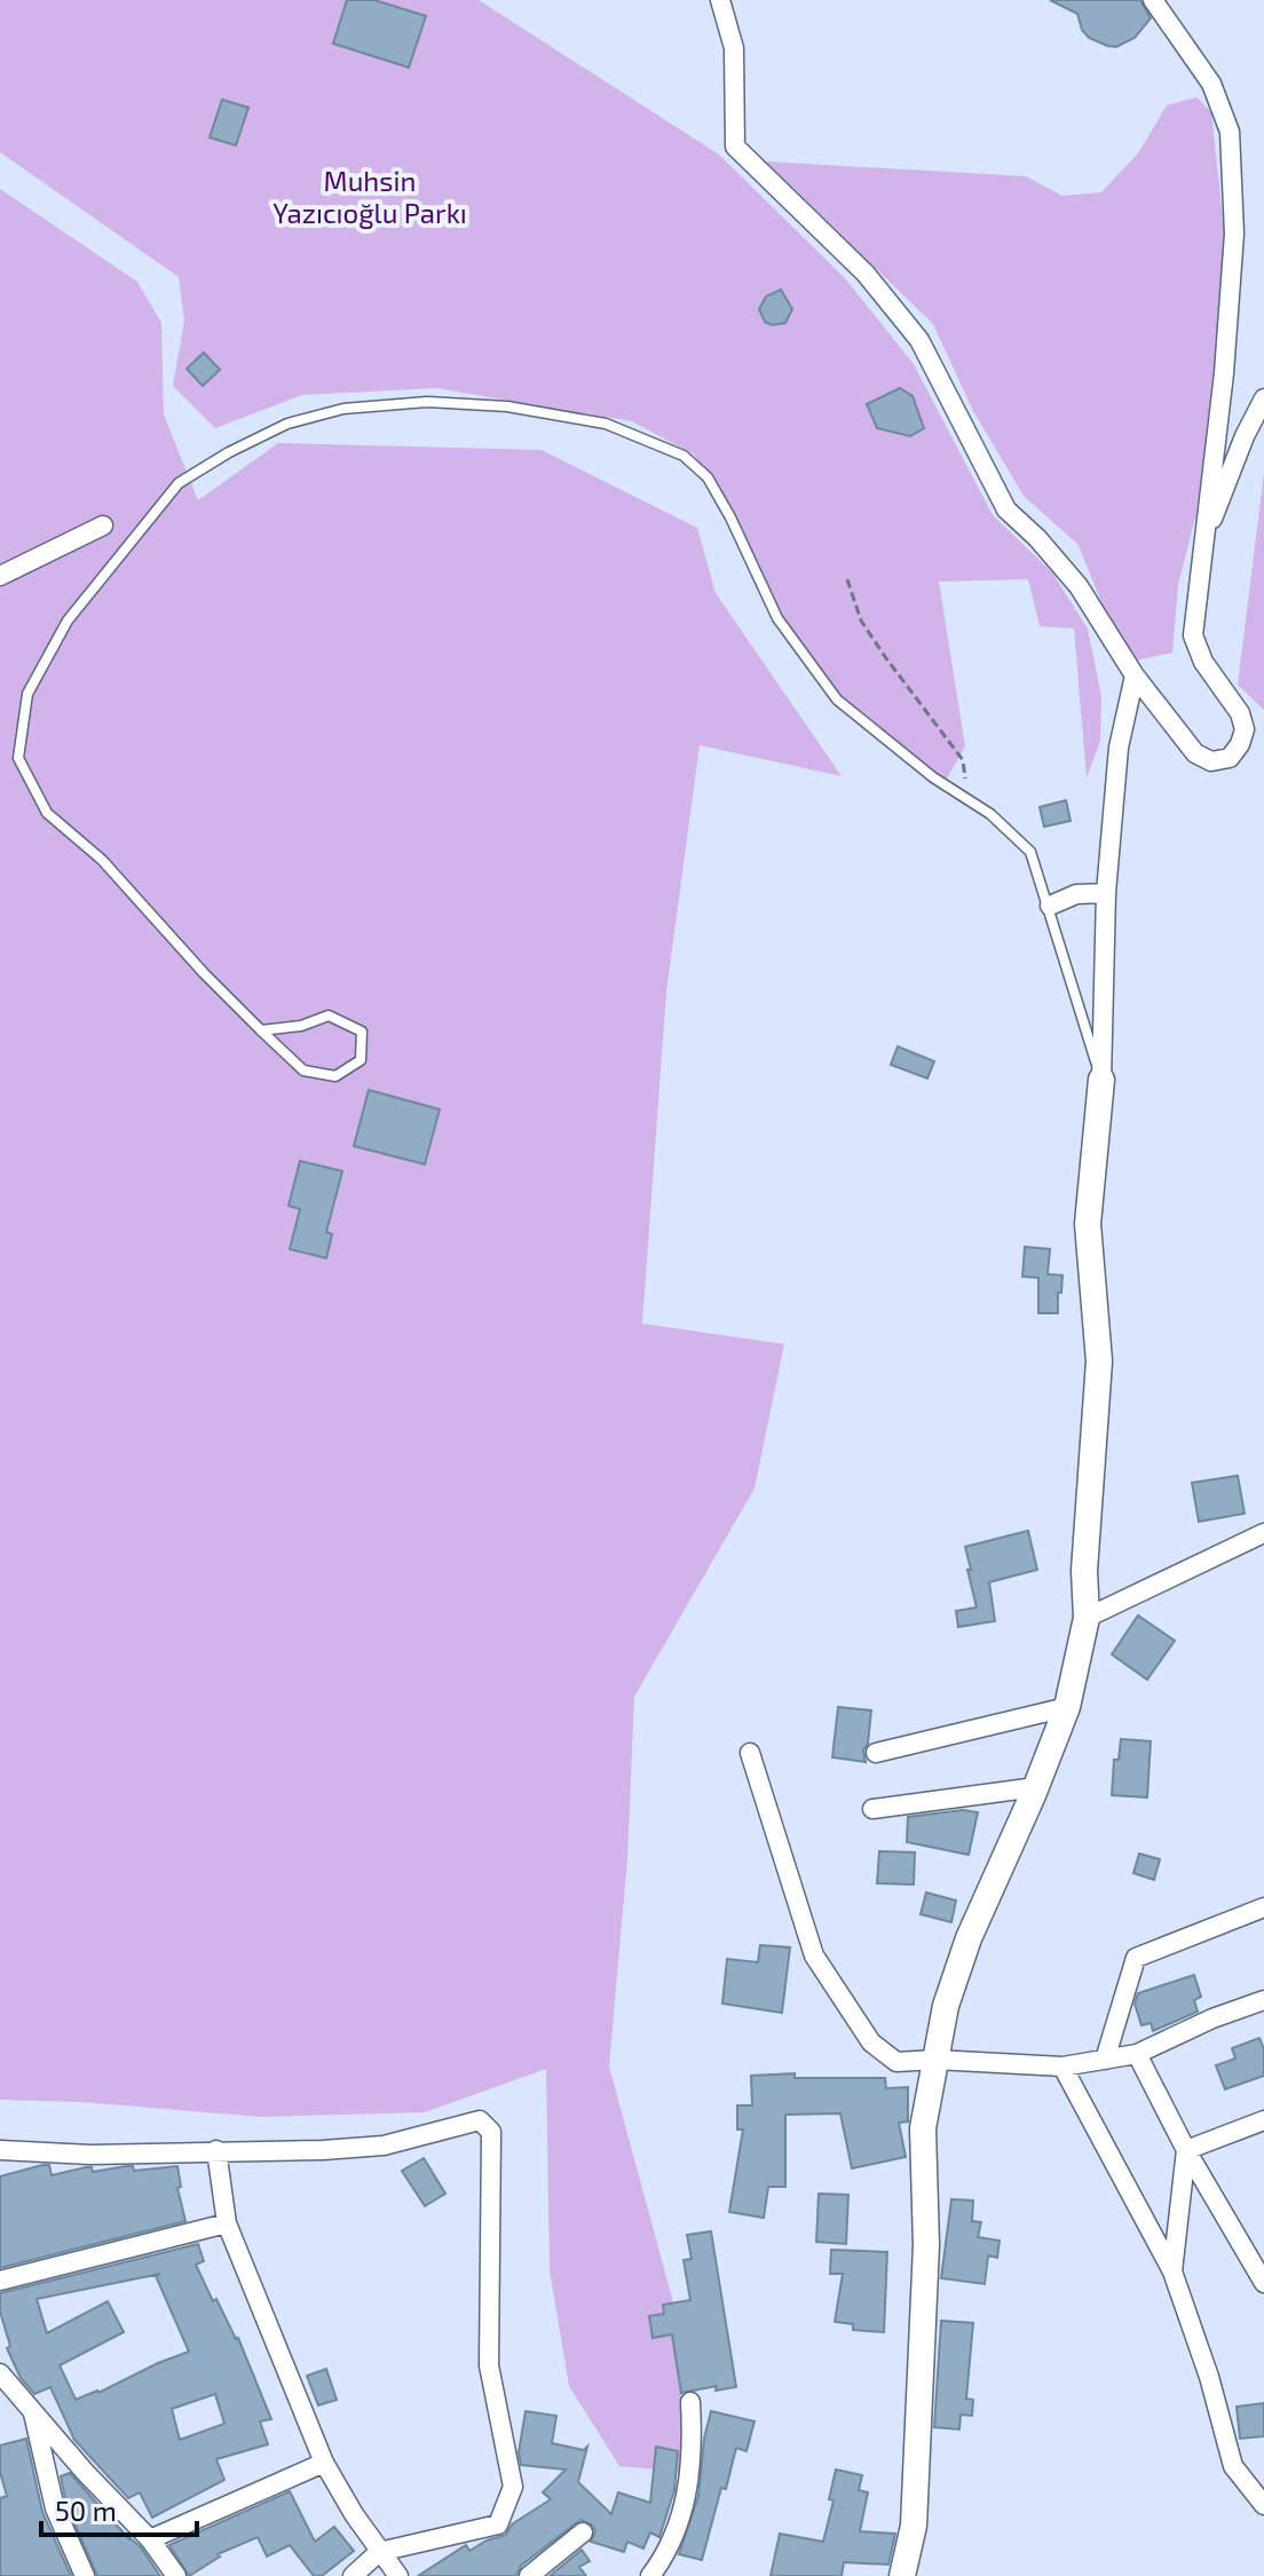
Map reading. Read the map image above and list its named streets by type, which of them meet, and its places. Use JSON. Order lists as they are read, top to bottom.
{
  "parks": ["Muhsin Yazıcıoğlu Parkı"],
  "scale_bar": "50 m"
}
